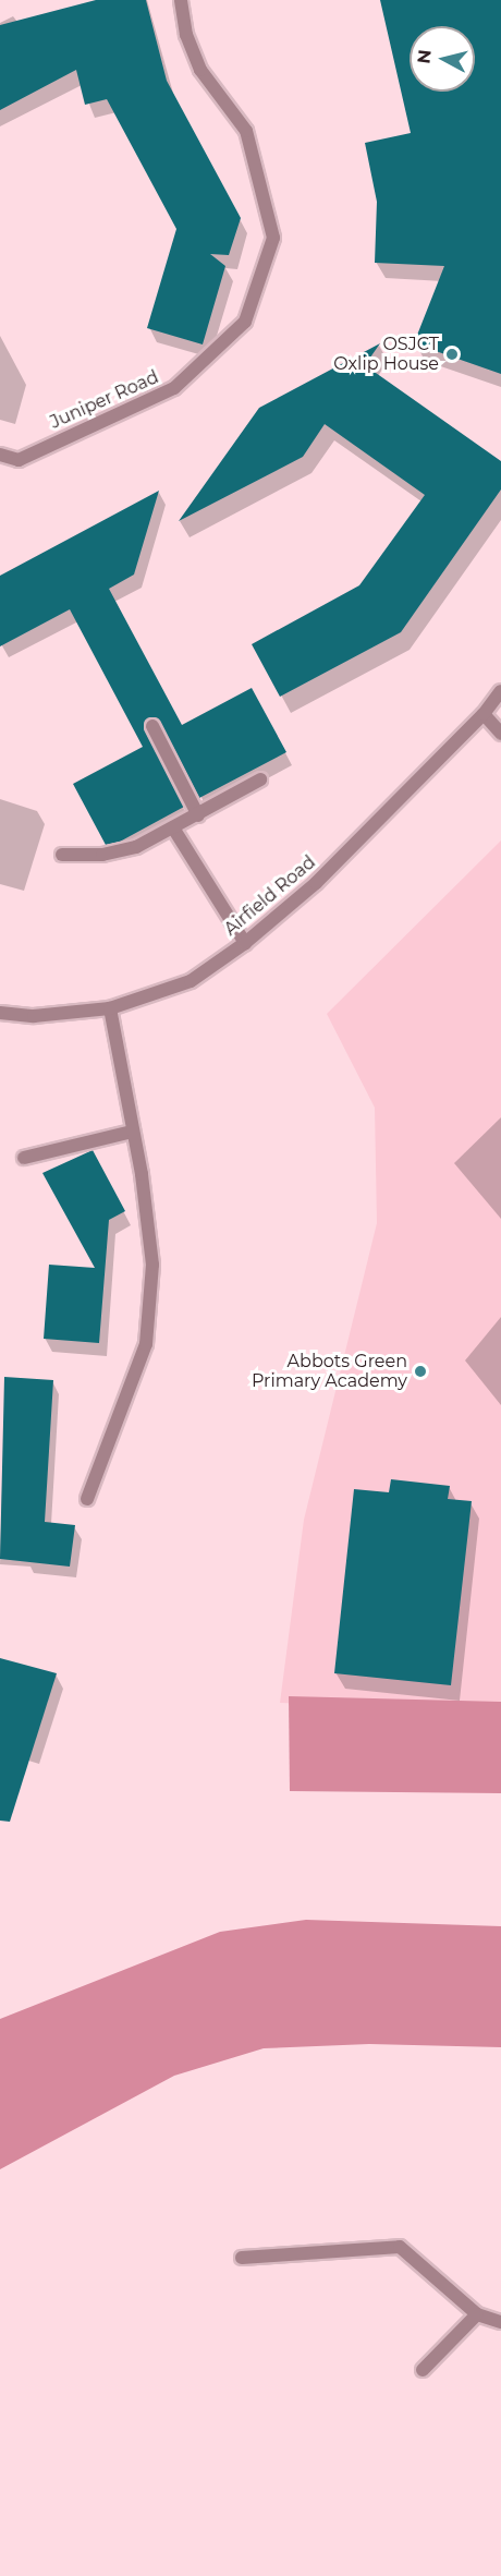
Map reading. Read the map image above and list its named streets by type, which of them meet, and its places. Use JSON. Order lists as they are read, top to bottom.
{
  "streets": {
    "street": ["Juniper Road", "Airfield Road"]
  },
  "places": ["OSJCT Oxlip House", "Abbots Green Primary Academy"],
  "north": "left"
}
